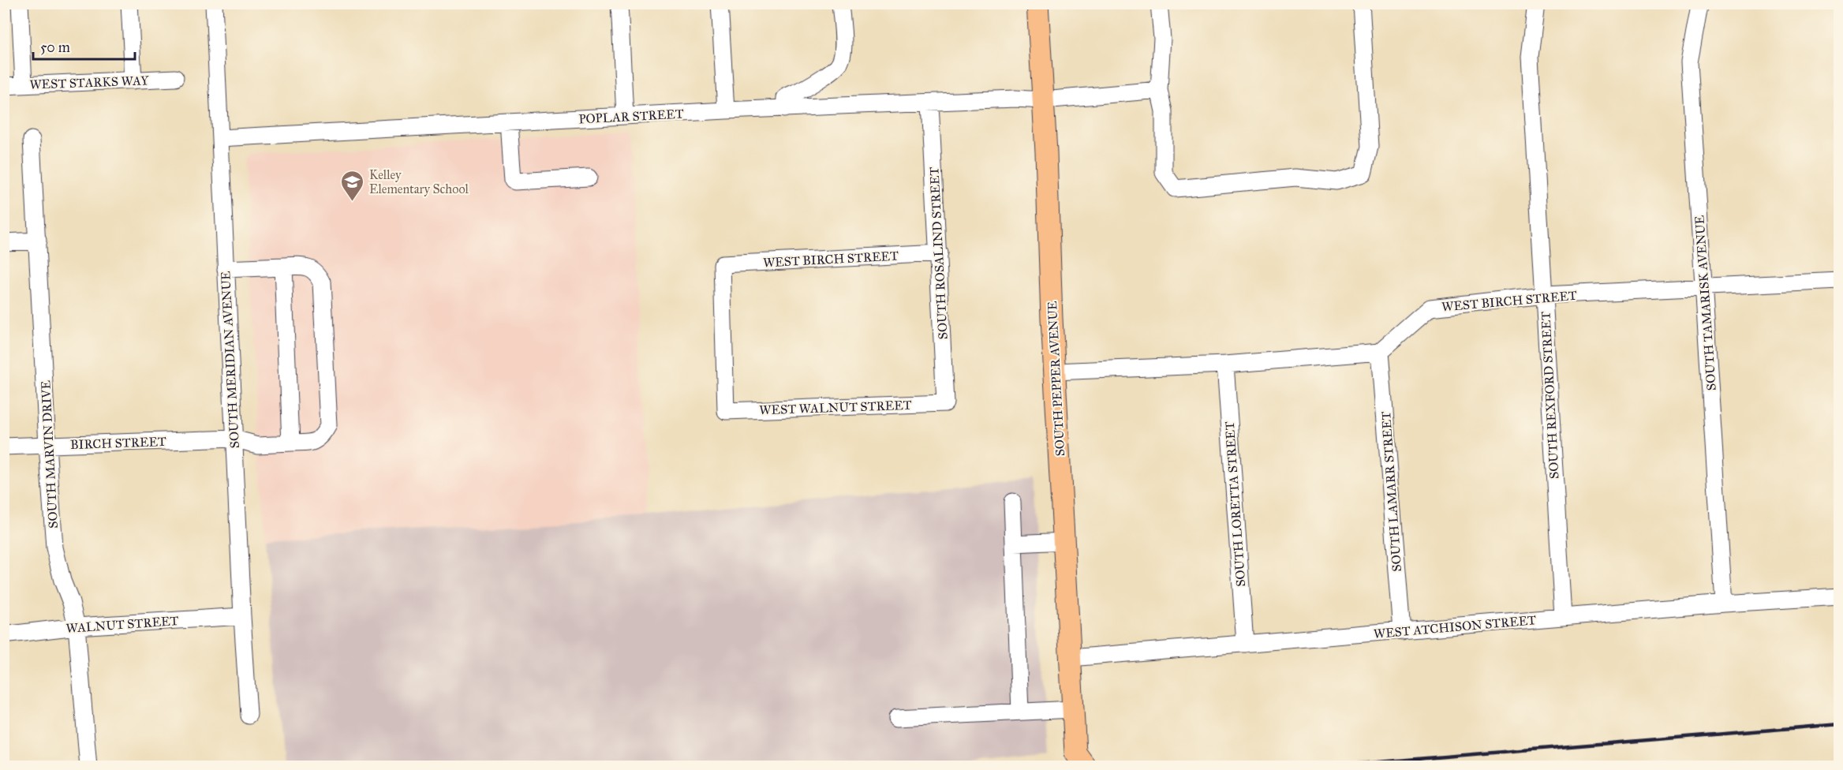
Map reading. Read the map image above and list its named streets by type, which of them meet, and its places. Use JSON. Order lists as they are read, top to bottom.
{
  "streets": {
    "main road": ["SOUTH PEPPER AVENUE"],
    "street": [
      "WEST STARKS WAY",
      "POPLAR STREET",
      "SOUTH ROSALIND STREET",
      "WEST BIRCH STREET",
      "SOUTH TAMARISK AVENUE",
      "SOUTH MERIDIAN AVENUE",
      "SOUTH REXFORD STREET",
      "WEST WALNUT STREET",
      "BIRCH STREET",
      "SOUTH MARVIN DRIVE",
      "SOUTH LAMARR STREET",
      "SOUTH LORETTA STREET",
      "WALNUT STREET",
      "WEST ATCHISON STREET"
    ]
  },
  "crossings": [
    ["POPLAR STREET", "SOUTH ROSALIND STREET"],
    ["POPLAR STREET", "SOUTH MERIDIAN AVENUE"],
    ["POPLAR STREET", "SOUTH PEPPER AVENUE"],
    ["SOUTH ROSALIND STREET", "WEST BIRCH STREET"],
    ["SOUTH ROSALIND STREET", "WEST WALNUT STREET"],
    ["WEST BIRCH STREET", "SOUTH TAMARISK AVENUE"],
    ["WEST BIRCH STREET", "SOUTH REXFORD STREET"],
    ["WEST BIRCH STREET", "WEST WALNUT STREET"],
    ["WEST BIRCH STREET", "SOUTH LAMARR STREET"],
    ["SOUTH TAMARISK AVENUE", "WEST ATCHISON STREET"],
    ["SOUTH MERIDIAN AVENUE", "BIRCH STREET"],
    ["SOUTH MERIDIAN AVENUE", "WALNUT STREET"],
    ["SOUTH PEPPER AVENUE", "WEST ATCHISON STREET"],
    ["SOUTH REXFORD STREET", "WEST ATCHISON STREET"],
    ["BIRCH STREET", "SOUTH MARVIN DRIVE"],
    ["SOUTH MARVIN DRIVE", "WALNUT STREET"],
    ["SOUTH LAMARR STREET", "WEST ATCHISON STREET"],
    ["SOUTH LORETTA STREET", "WEST ATCHISON STREET"]
  ],
  "places": {
    "school or university": ["Kelley Elementary School"]
  },
  "scale_bar": "50 m"
}
